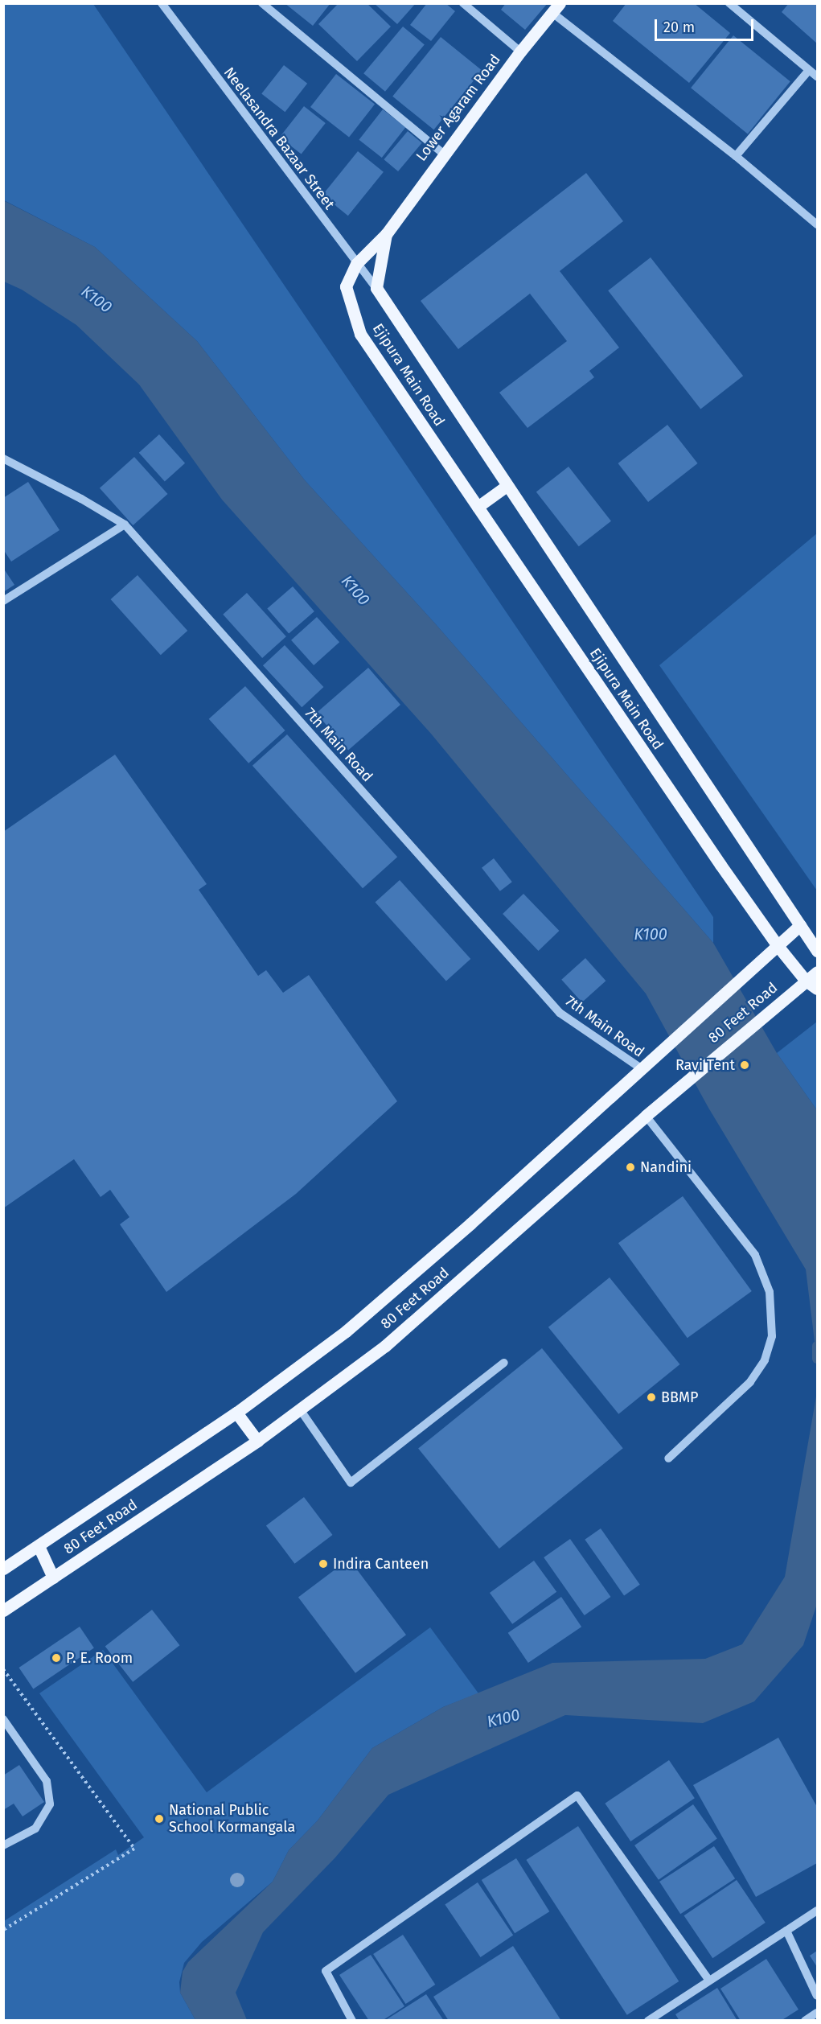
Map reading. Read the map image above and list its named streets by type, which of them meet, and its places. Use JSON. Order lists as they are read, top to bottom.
{
  "streets": {
    "main road": ["Lower Agaram Road", "Ejipura Main Road", "80 Feet Road"],
    "street": ["Neelasandra Bazaar Street", "7th Main Road"]
  },
  "crossings": [
    ["Lower Agaram Road", "Ejipura Main Road"],
    ["Neelasandra Bazaar Street", "Ejipura Main Road"],
    ["Ejipura Main Road", "80 Feet Road"],
    ["7th Main Road", "80 Feet Road"]
  ],
  "water": ["K100"],
  "places": [
    "Ravi Tent",
    "Nandini",
    "BBMP",
    "Indira Canteen",
    "P. E. Room",
    "National Public School Kormangala"
  ],
  "scale_bar": "20 m"
}
